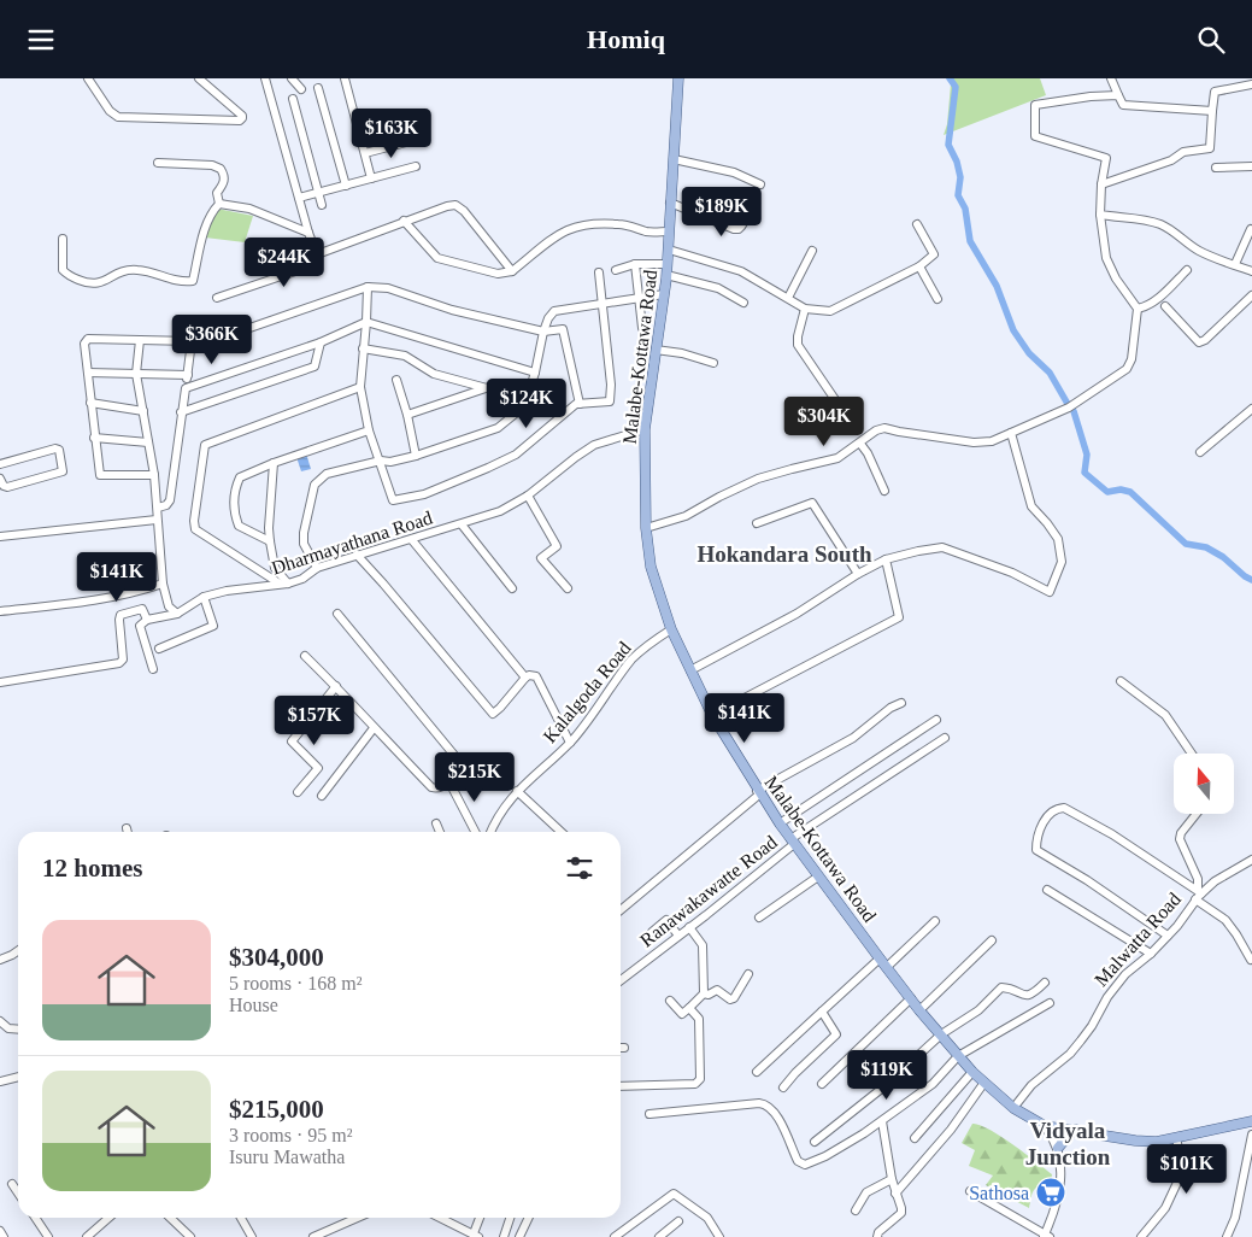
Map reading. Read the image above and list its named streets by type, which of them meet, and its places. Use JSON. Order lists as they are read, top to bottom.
{
  "streets": {
    "main road": ["Malabe-Kottawa Road"],
    "street": [
      "Dharmayathana Road",
      "Kalalgoda Road",
      "Ranawakawatte Road",
      "Malwatta Road"
    ]
  },
  "crossings": [
    ["Malabe-Kottawa Road", "Dharmayathana Road"],
    ["Malabe-Kottawa Road", "Kalalgoda Road"],
    ["Malabe-Kottawa Road", "Ranawakawatte Road"],
    ["Malabe-Kottawa Road", "Malwatta Road"]
  ],
  "districts": ["Hokandara South", "Vidyala Junction"],
  "places": {
    "supermarket": ["Sathosa"]
  },
  "north": "top",
  "page": {
    "header": "Homiq",
    "price": [
      "$163K",
      "$189K",
      "$244K",
      "$366K",
      "$124K",
      "$304K",
      "$141K",
      "$141K",
      "$157K",
      "$215K",
      "$119K",
      "$101K"
    ],
    "heading": "12 homes",
    "list": [
      {
        "name": "$304,000",
        "note": "5 rooms · 168 m² · House"
      },
      {
        "name": "$215,000",
        "note": "3 rooms · 95 m² · Isuru Mawatha"
      }
    ]
  }
}
